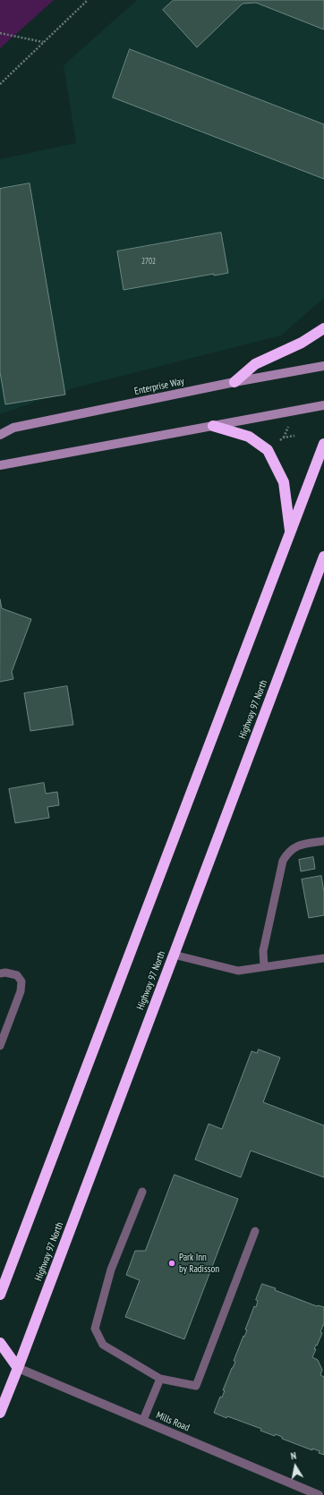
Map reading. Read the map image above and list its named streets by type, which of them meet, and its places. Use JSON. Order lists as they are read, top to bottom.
{
  "streets": {
    "highway": ["Highway 97 North"],
    "street": ["Enterprise Way", "Mills Road"]
  },
  "crossings": [
    ["Highway 97 North", "Mills Road"]
  ],
  "places": ["Park Inn by Radisson"],
  "house_numbers": ["2702"],
  "north": "top"
}
